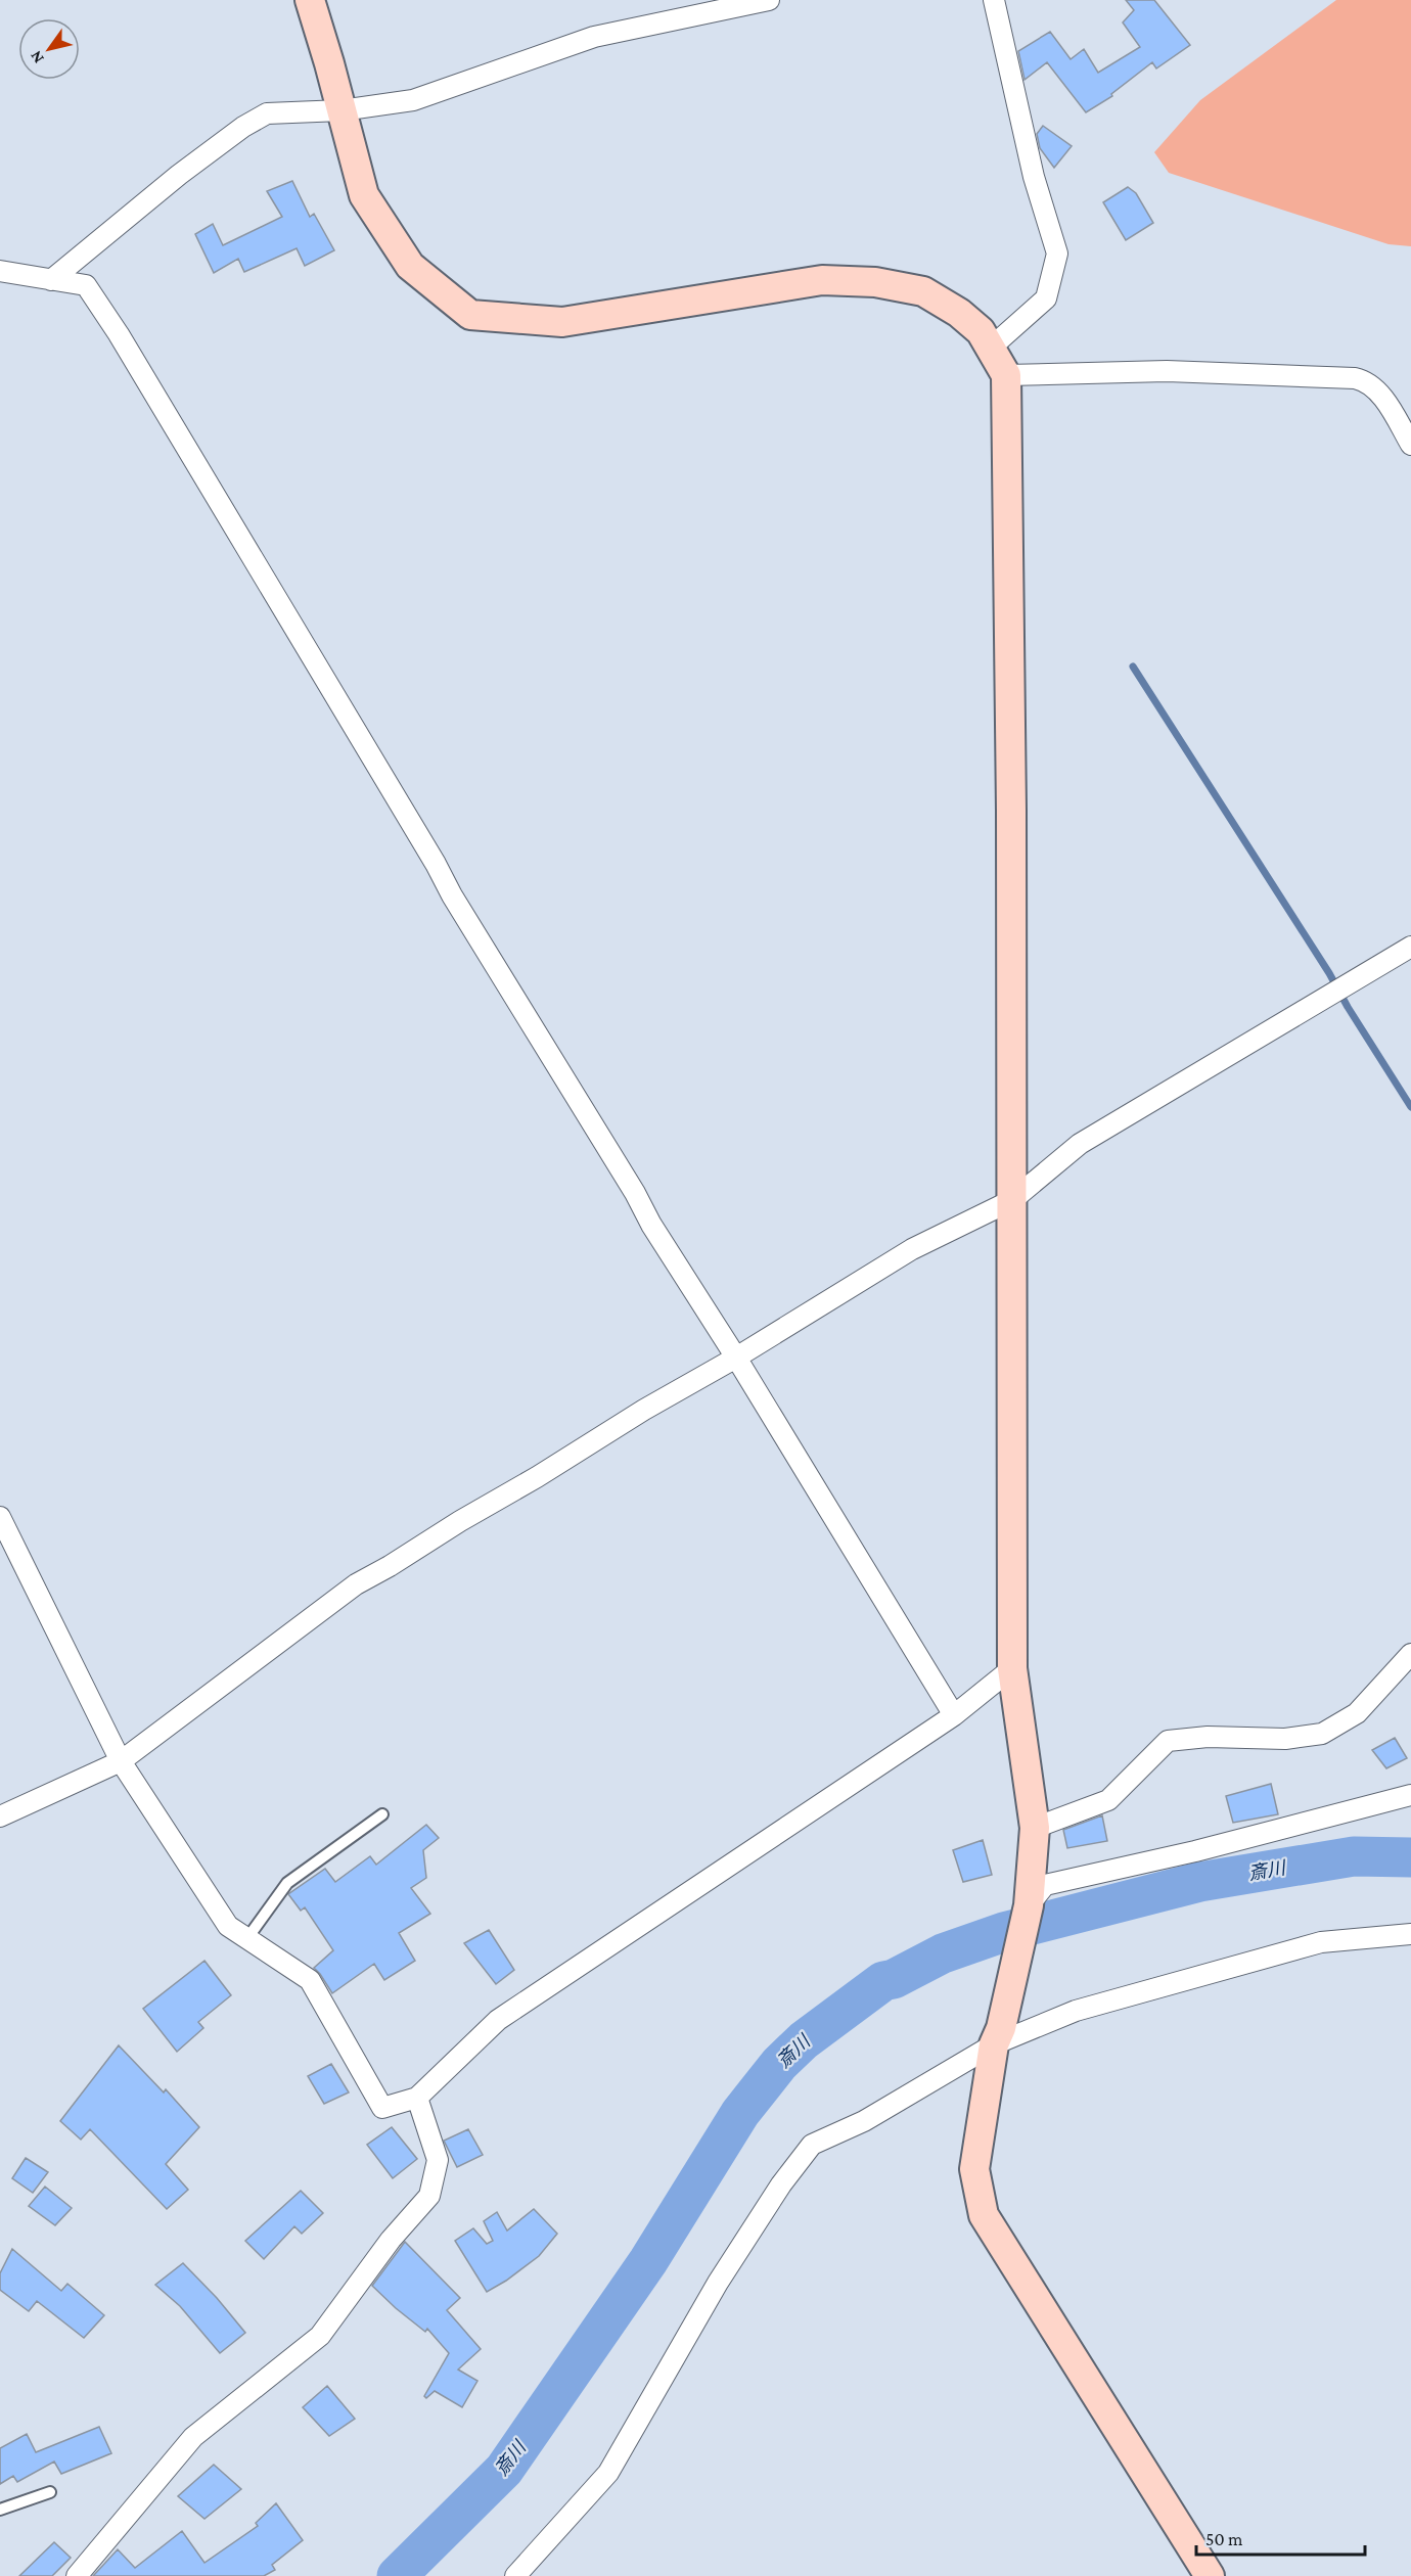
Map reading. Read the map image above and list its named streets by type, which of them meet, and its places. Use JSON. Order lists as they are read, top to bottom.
{
  "water": ["斎川"],
  "scale_bar": "50 m",
  "north": "bottom left"
}
